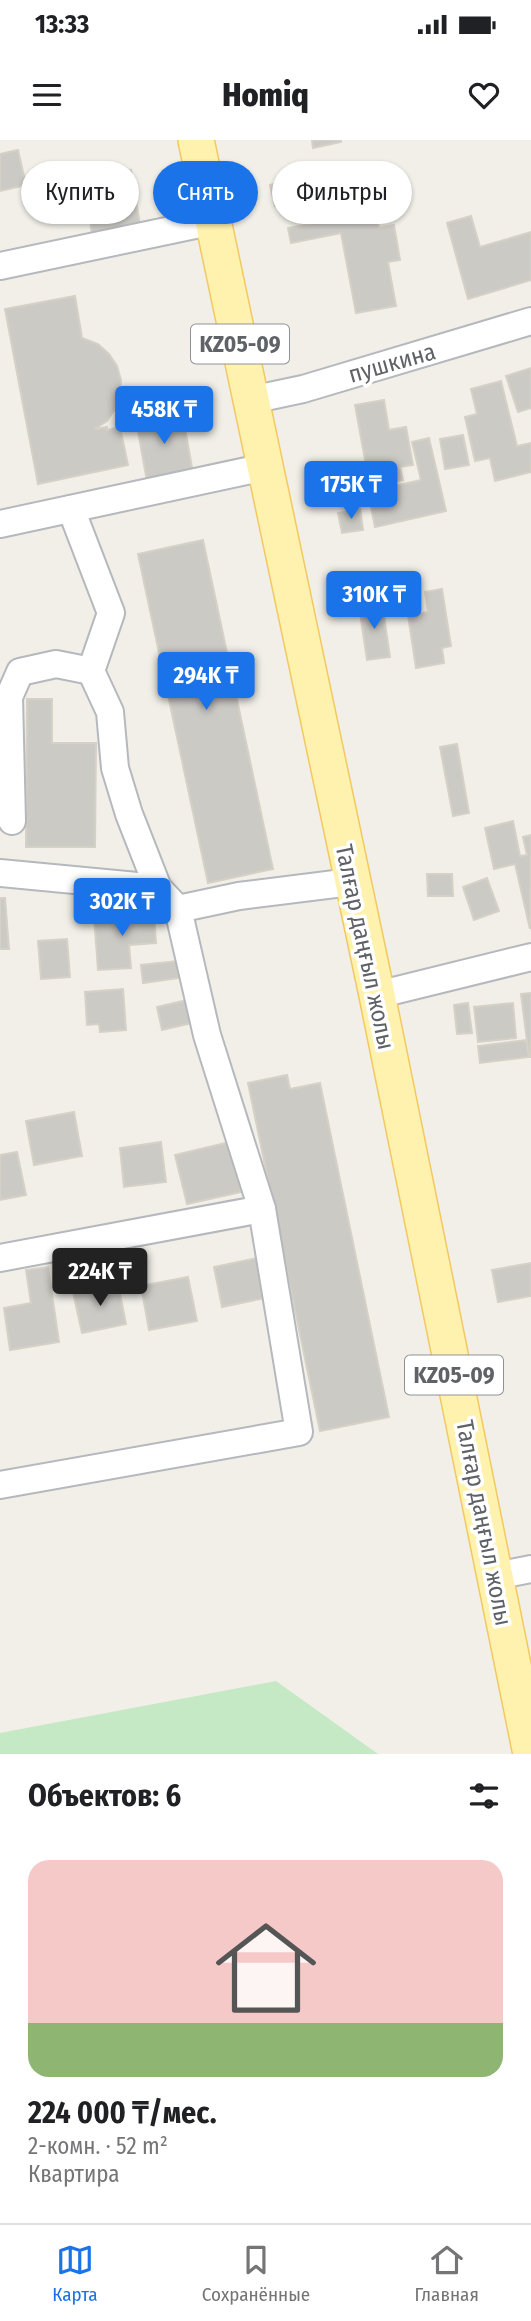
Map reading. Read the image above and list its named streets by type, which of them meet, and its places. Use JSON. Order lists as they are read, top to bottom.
{
  "streets": {
    "main road": ["KZ05-09", "Талғар даңғыл жолы"],
    "street": ["пушкина"]
  },
  "crossings": [
    ["пушкина", "Талғар даңғыл жолы"]
  ],
  "page": {
    "status": "13:33",
    "header": "Homiq",
    "chip": ["Купить", "Снять", "Фильтры"],
    "price": [
      "458K ₸",
      "175K ₸",
      "310K ₸",
      "294K ₸",
      "302K ₸",
      "224K ₸"
    ],
    "heading": "Объектов: 6",
    "list": [
      {
        "name": "224 000 ₸/мес.",
        "note": "2-комн. · 52 m² · Квартира"
      }
    ],
    "tabs": ["Карта", "Сохранённые", "Главная"]
  }
}
